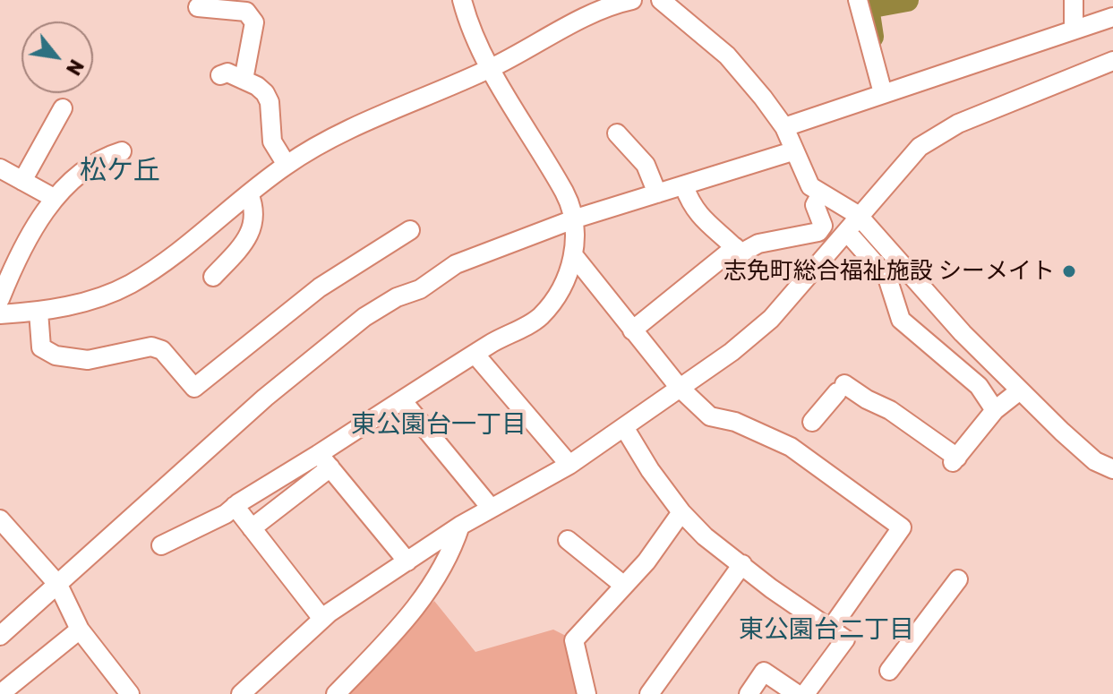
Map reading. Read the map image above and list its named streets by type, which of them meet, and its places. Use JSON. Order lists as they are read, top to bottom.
{
  "districts": ["松ケ丘", "東公園台一丁目", "東公園台二丁目"],
  "places": ["志免町総合福祉施設 シーメイト"],
  "north": "bottom right"
}
